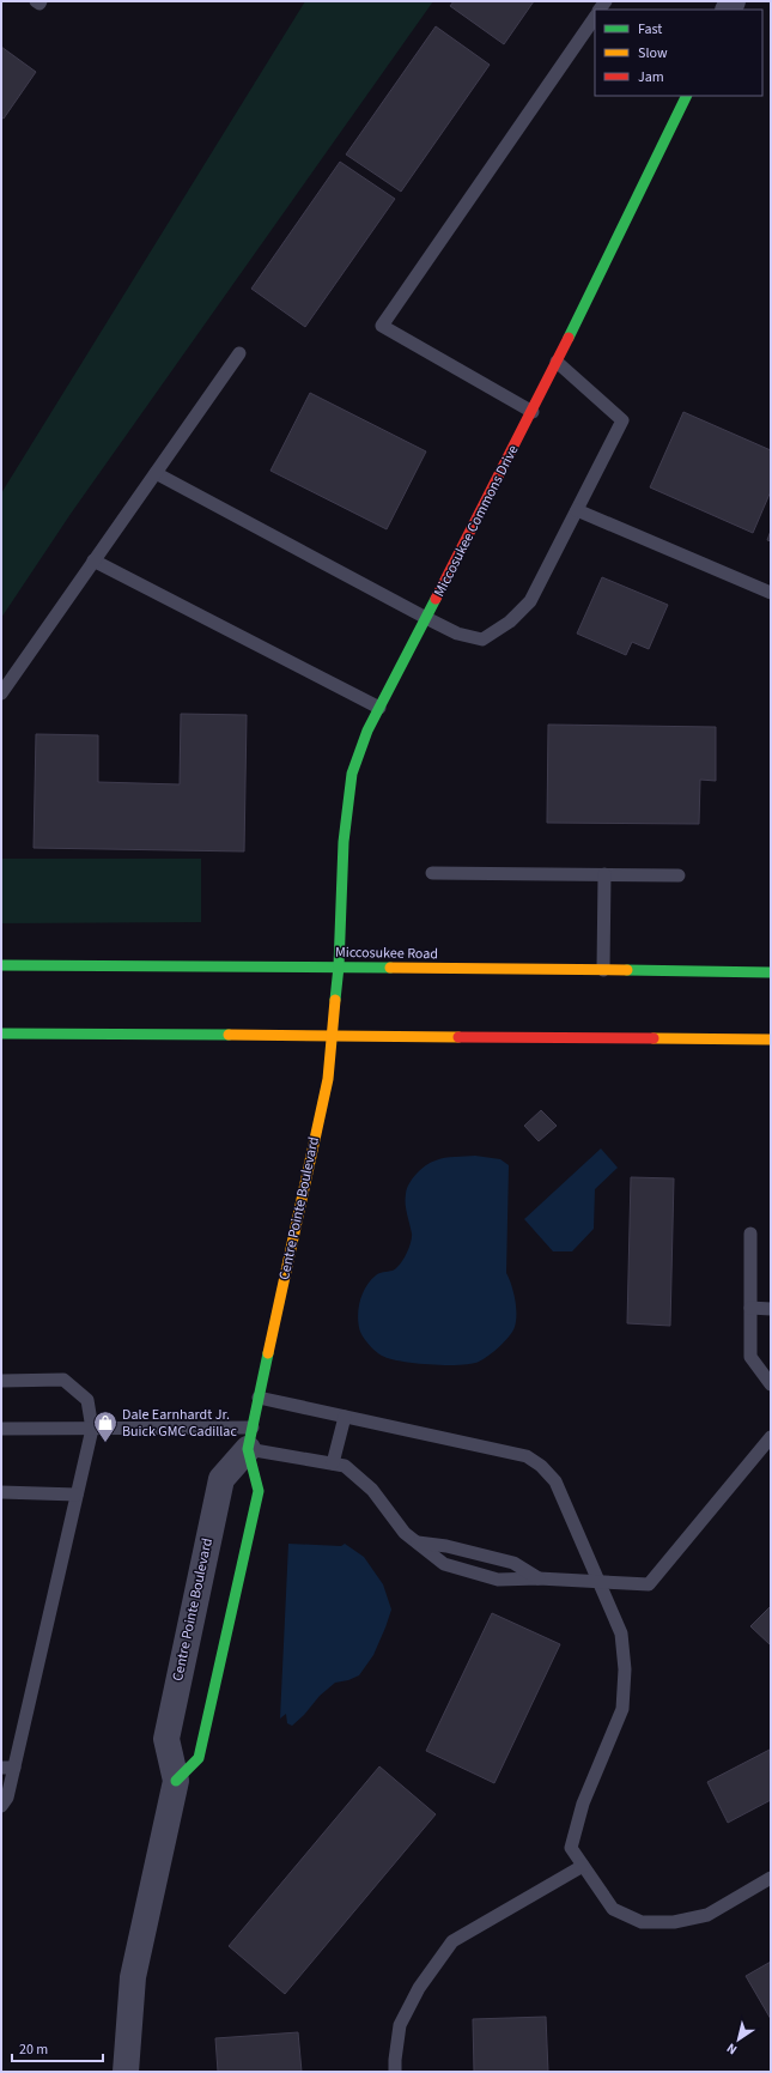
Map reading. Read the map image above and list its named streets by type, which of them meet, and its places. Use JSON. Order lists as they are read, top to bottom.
{
  "streets": {
    "street": ["Miccosukee Commons Drive", "Miccosukee Road", "Centre Pointe Boulevard"]
  },
  "crossings": [
    ["Miccosukee Commons Drive", "Miccosukee Road"],
    ["Miccosukee Commons Drive", "Centre Pointe Boulevard"],
    ["Miccosukee Road", "Centre Pointe Boulevard"]
  ],
  "places": {
    "shop": ["Dale Earnhardt Jr. Buick GMC Cadillac"]
  },
  "legend": ["Fast", "Slow", "Jam"],
  "scale_bar": "20 m",
  "north": "bottom left"
}
